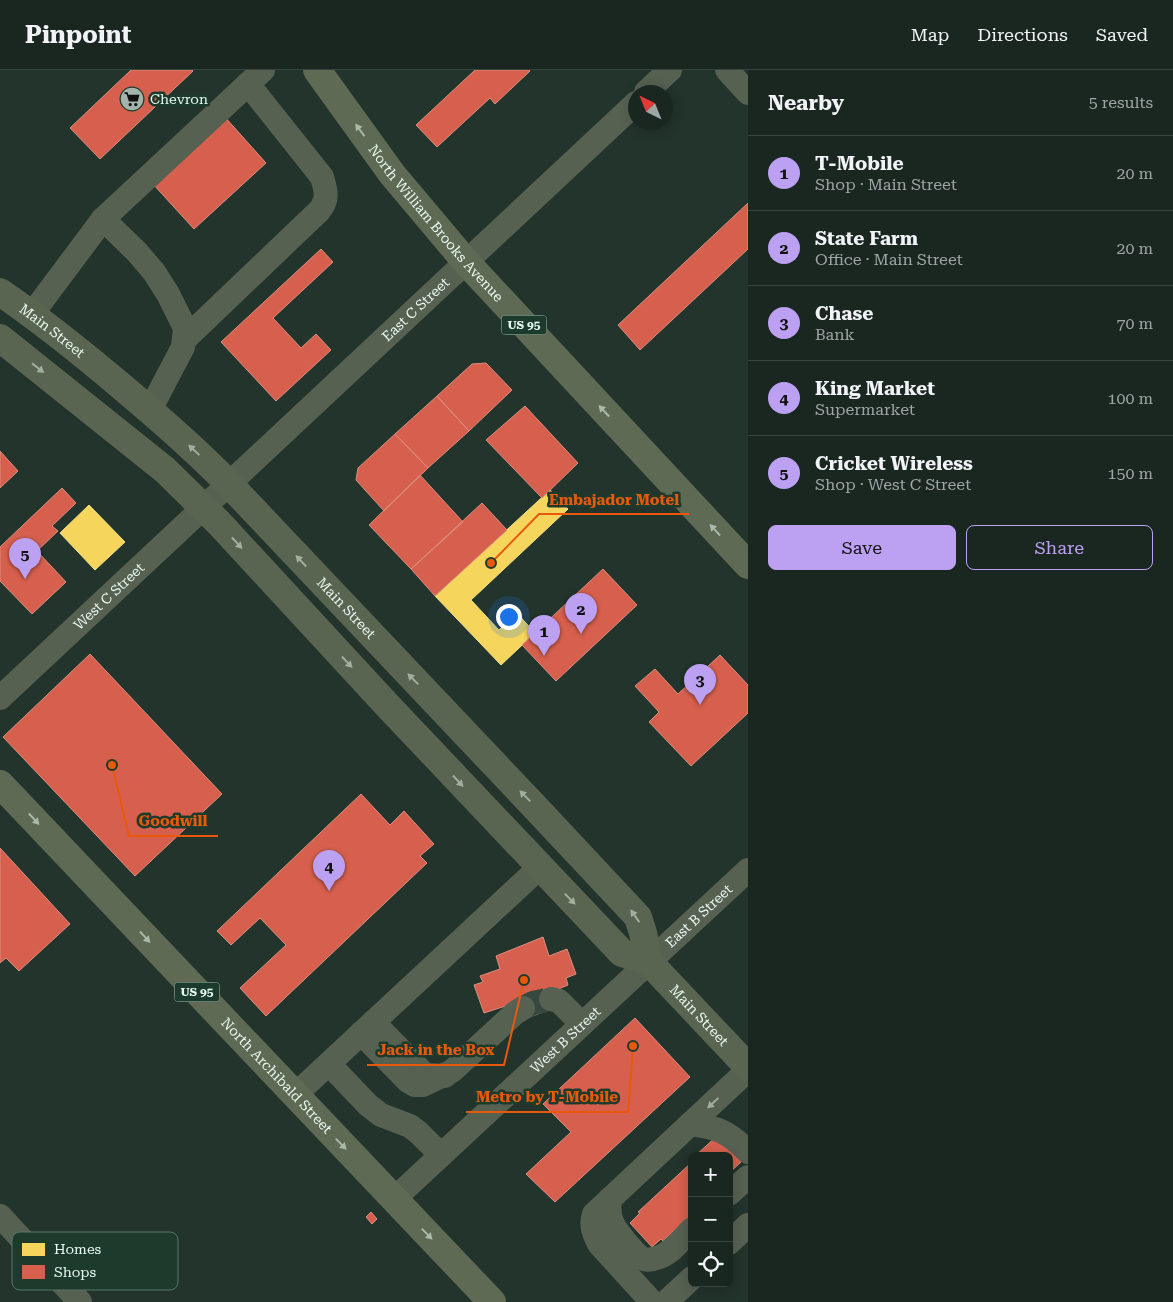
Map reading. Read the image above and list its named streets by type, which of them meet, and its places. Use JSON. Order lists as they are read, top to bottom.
{
  "streets": {
    "highway": ["North William Brooks Avenue", "US 95", "North Archibald Street"],
    "main road": ["Main Street"],
    "street": [
      "East C Street",
      "West C Street",
      "East B Street",
      "West B Street"
    ]
  },
  "crossings": [
    ["North William Brooks Avenue", "East C Street"],
    ["East C Street", "Main Street"],
    ["East C Street", "West C Street"],
    ["Main Street", "West C Street"],
    ["Main Street", "East B Street"],
    ["Main Street", "West B Street"],
    ["East B Street", "West B Street"],
    ["West B Street", "North Archibald Street"]
  ],
  "one_way": ["North William Brooks Avenue", "North Archibald Street"],
  "places": {
    "supermarket": ["Chevron"],
    "other": [
      "Embajador Motel",
      "Goodwill",
      "Jack in the Box",
      "Metro by T-Mobile"
    ]
  },
  "legend": ["Homes", "Shops"],
  "north": "top left",
  "page": {
    "header": "Pinpoint",
    "nav": ["Map", "Directions", "Saved"],
    "heading": ["Nearby", "5 results"],
    "list": [
      {
        "mark": "1",
        "name": "T-Mobile",
        "note": "Shop · Main Street",
        "value": "20 m"
      },
      {
        "mark": "2",
        "name": "State Farm",
        "note": "Office · Main Street",
        "value": "20 m"
      },
      {
        "mark": "3",
        "name": "Chase",
        "note": "Bank",
        "value": "70 m"
      },
      {
        "mark": "4",
        "name": "King Market",
        "note": "Supermarket",
        "value": "100 m"
      },
      {
        "mark": "5",
        "name": "Cricket Wireless",
        "note": "Shop · West C Street",
        "value": "150 m"
      }
    ],
    "buttons": ["Save", "Share"],
    "pins": [
      "5",
      "2",
      "1",
      "3",
      "4"
    ],
    "map_buttons": ["+", "−"]
  }
}
